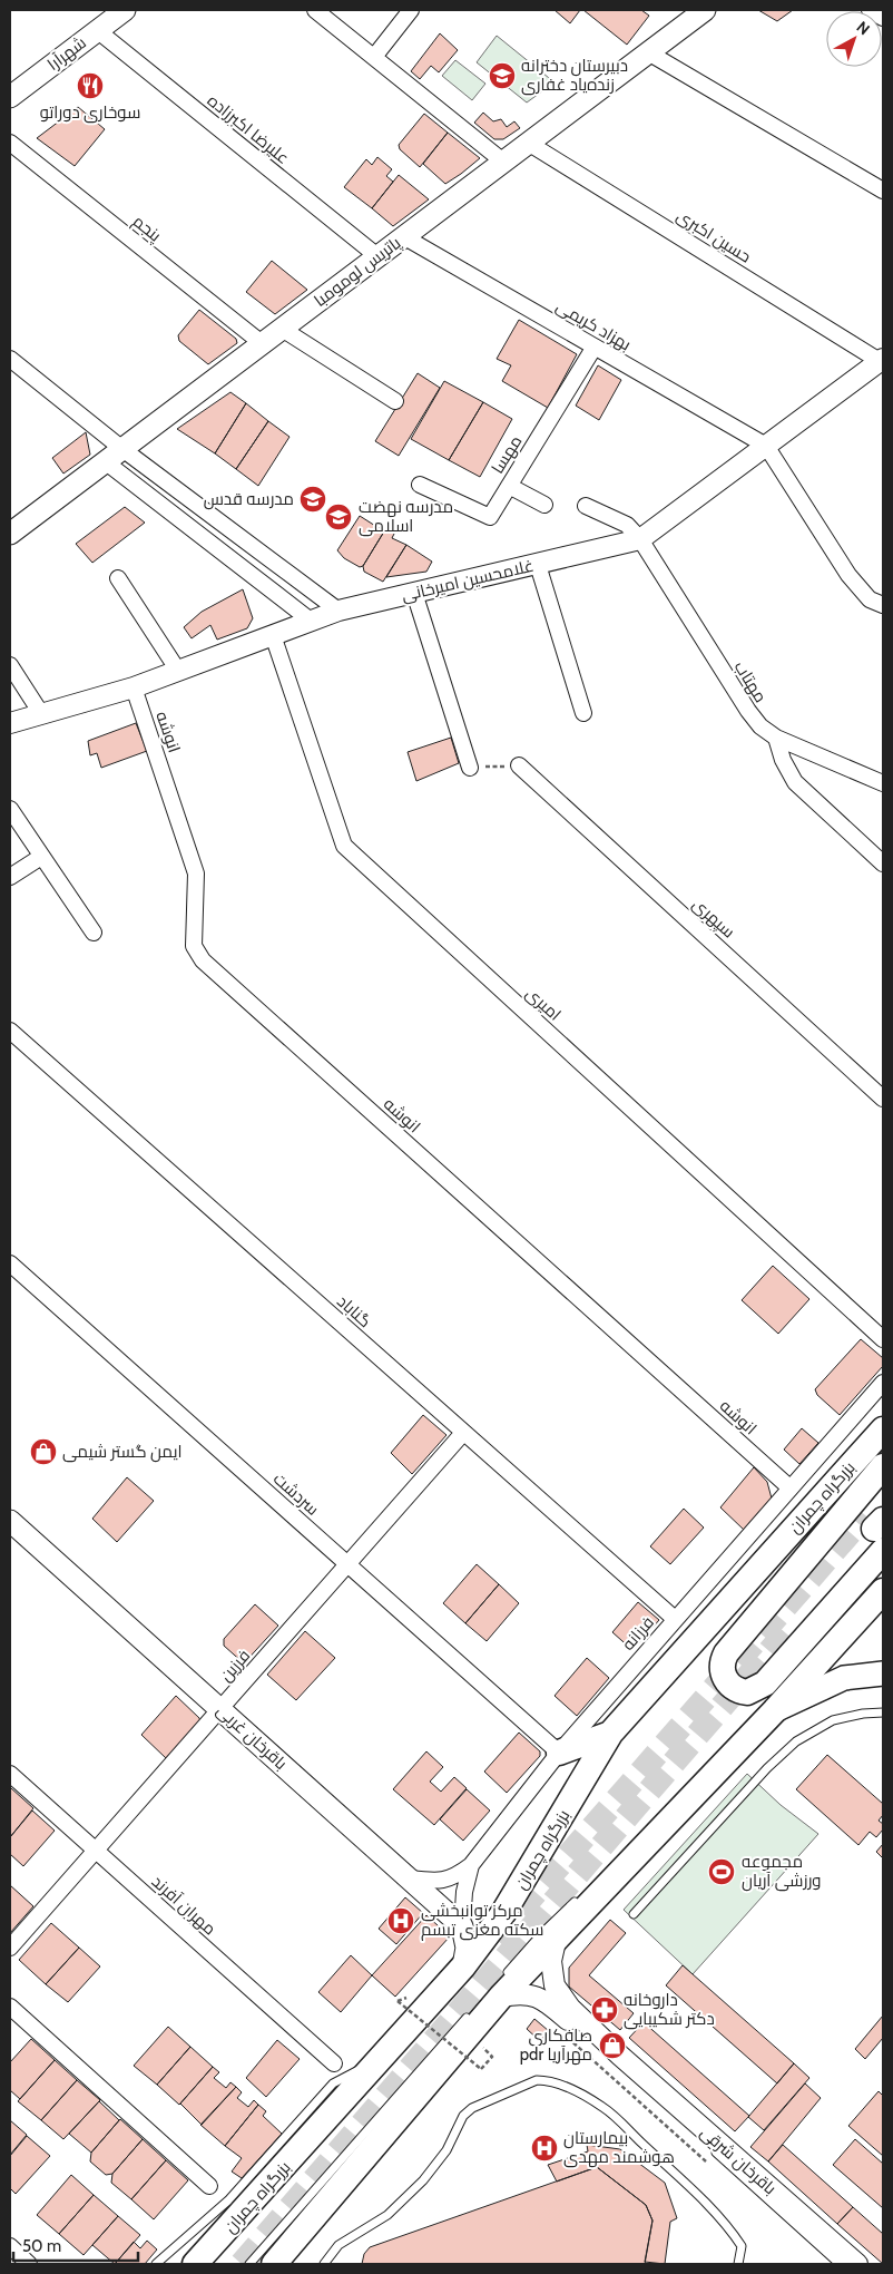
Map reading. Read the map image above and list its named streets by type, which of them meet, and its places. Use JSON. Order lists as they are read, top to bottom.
{
  "streets": {
    "highway": ["بزرگراه چمران"],
    "main road": ["شهرآرا", "پاتریس لومومبا", "باقرخان غربی"],
    "street": [
      "علیرضا اکبرزاده",
      "پنجم",
      "حسین اکبری",
      "بهزاد کریمی",
      "مهسا",
      "غلامحسین امیرخانی",
      "مهتاب",
      "انوشه",
      "سپهری",
      "امیری",
      "گناباد",
      "سردشت",
      "فرزانه",
      "فرزین",
      "مهران آفرند",
      "باقرخان شرقی"
    ]
  },
  "crossings": [
    ["شهرآرا", "علیرضا اکبرزاده"],
    ["علیرضا اکبرزاده", "پاتریس لومومبا"],
    ["پنجم", "پاتریس لومومبا"],
    ["حسین اکبری", "پاتریس لومومبا"],
    ["حسین اکبری", "غلامحسین امیرخانی"],
    ["پاتریس لومومبا", "بهزاد کریمی"],
    ["بهزاد کریمی", "مهسا"],
    ["بهزاد کریمی", "غلامحسین امیرخانی"],
    ["غلامحسین امیرخانی", "مهتاب"],
    ["غلامحسین امیرخانی", "انوشه"],
    ["غلامحسین امیرخانی", "امیری"],
    ["انوشه", "فرزانه"],
    ["گناباد", "فرزانه"],
    ["گناباد", "فرزین"],
    ["سردشت", "فرزانه"],
    ["سردشت", "فرزین"],
    ["فرزانه", "باقرخان غربی"],
    ["فرزین", "باقرخان غربی"],
    ["فرزین", "مهران آفرند"]
  ],
  "places": {
    "school or university": ["دبیرستان دخترانه زنده‌یاد غفاری", "مدرسه قدس", "مدرسه نهضت اسلامی"],
    "restaurant": ["سوخاری دوراتو"],
    "shop": ["ایمن گستر شیمی", "صافکاری pdr مهرآریا"],
    "sports": ["مجموعه ورزشی آریان"],
    "hospital": ["مرکز توانبخشی سکته مغزی تبسم", "بیمارستان هوشمند مهدی"],
    "pharmacy": ["داروخانه دکتر شکیبایی"]
  },
  "scale_bar": "50 m",
  "north": "top right"
}
